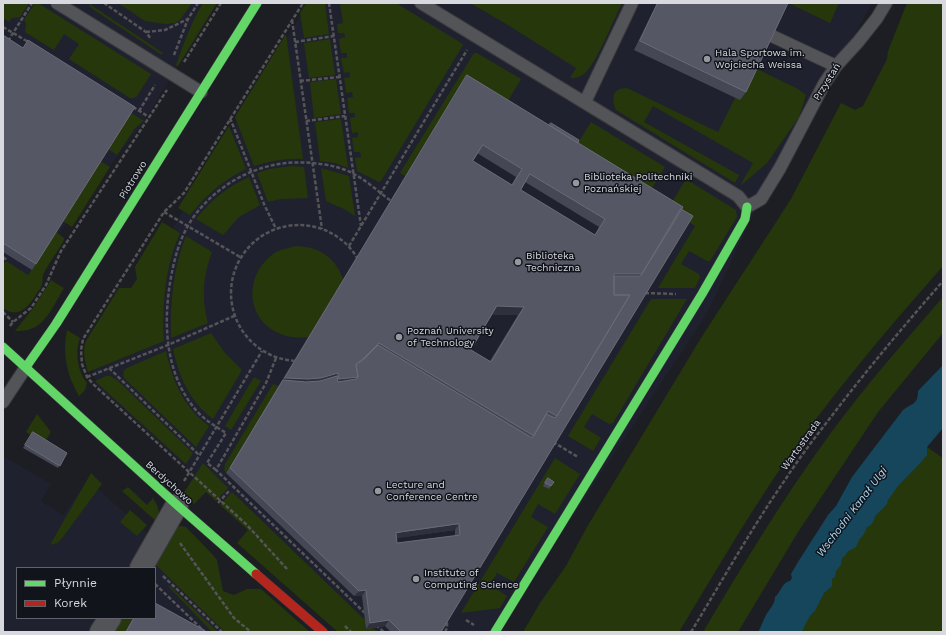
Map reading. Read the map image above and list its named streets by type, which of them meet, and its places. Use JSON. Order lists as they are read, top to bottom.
{
  "streets": {
    "street": ["Piotrowo", "Berdychowo"],
    "lane": ["Przystań"],
    "path": ["Wartostrada"]
  },
  "crossings": [
    ["Piotrowo", "Berdychowo"]
  ],
  "water": ["Wschodni Kanał Ulgi"],
  "places": [
    "Hala Sportowa im. Wojciecha Weissa",
    "Biblioteka Politechniki Poznańskiej",
    "Biblioteka Techniczna",
    "Poznań University of Technology",
    "Lecture and Conference Centre",
    "Institute of Computing Science"
  ],
  "legend": ["Płynnie", "Korek"]
}
